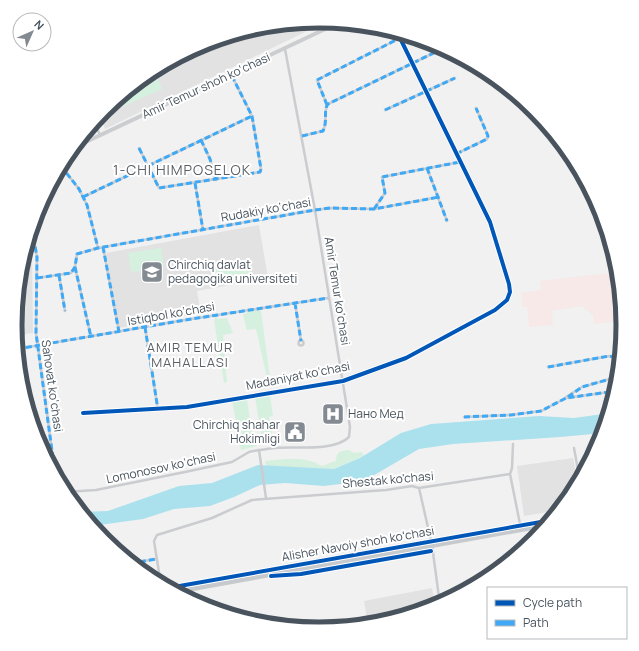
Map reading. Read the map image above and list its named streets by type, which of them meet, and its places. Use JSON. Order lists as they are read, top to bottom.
{
  "streets": {
    "main road": ["Amir Temur shoh ko‘chasi", "Alisher Navoiy shoh koʻchasi"],
    "street": [
      "Rudakiy ko‘chasi",
      "Amir Temur ko‘chasi",
      "Istiqbol ko‘chasi",
      "Madaniyat ko‘chasi",
      "Sahovat ko‘chasi",
      "Lomonosov ko‘chasi",
      "Shestak ko'chasi"
    ]
  },
  "crossings": [
    ["Amir Temur shoh ko‘chasi", "Amir Temur ko‘chasi"],
    ["Rudakiy ko‘chasi", "Amir Temur ko‘chasi"],
    ["Amir Temur ko‘chasi", "Istiqbol ko‘chasi"],
    ["Amir Temur ko‘chasi", "Madaniyat ko‘chasi"],
    ["Amir Temur ko‘chasi", "Lomonosov ko‘chasi"],
    ["Istiqbol ko‘chasi", "Sahovat ko‘chasi"]
  ],
  "districts": ["1-CHI HIMPOSELOK", "AMIR TEMUR MAHALLASI"],
  "places": {
    "school or university": ["Chirchiq davlat pedagogika universiteti"],
    "hospital": ["Нано Мед"],
    "public building": ["Chirchiq shahar Hokimligi"]
  },
  "legend": ["Cycle path", "Path"],
  "north": "top right"
}
